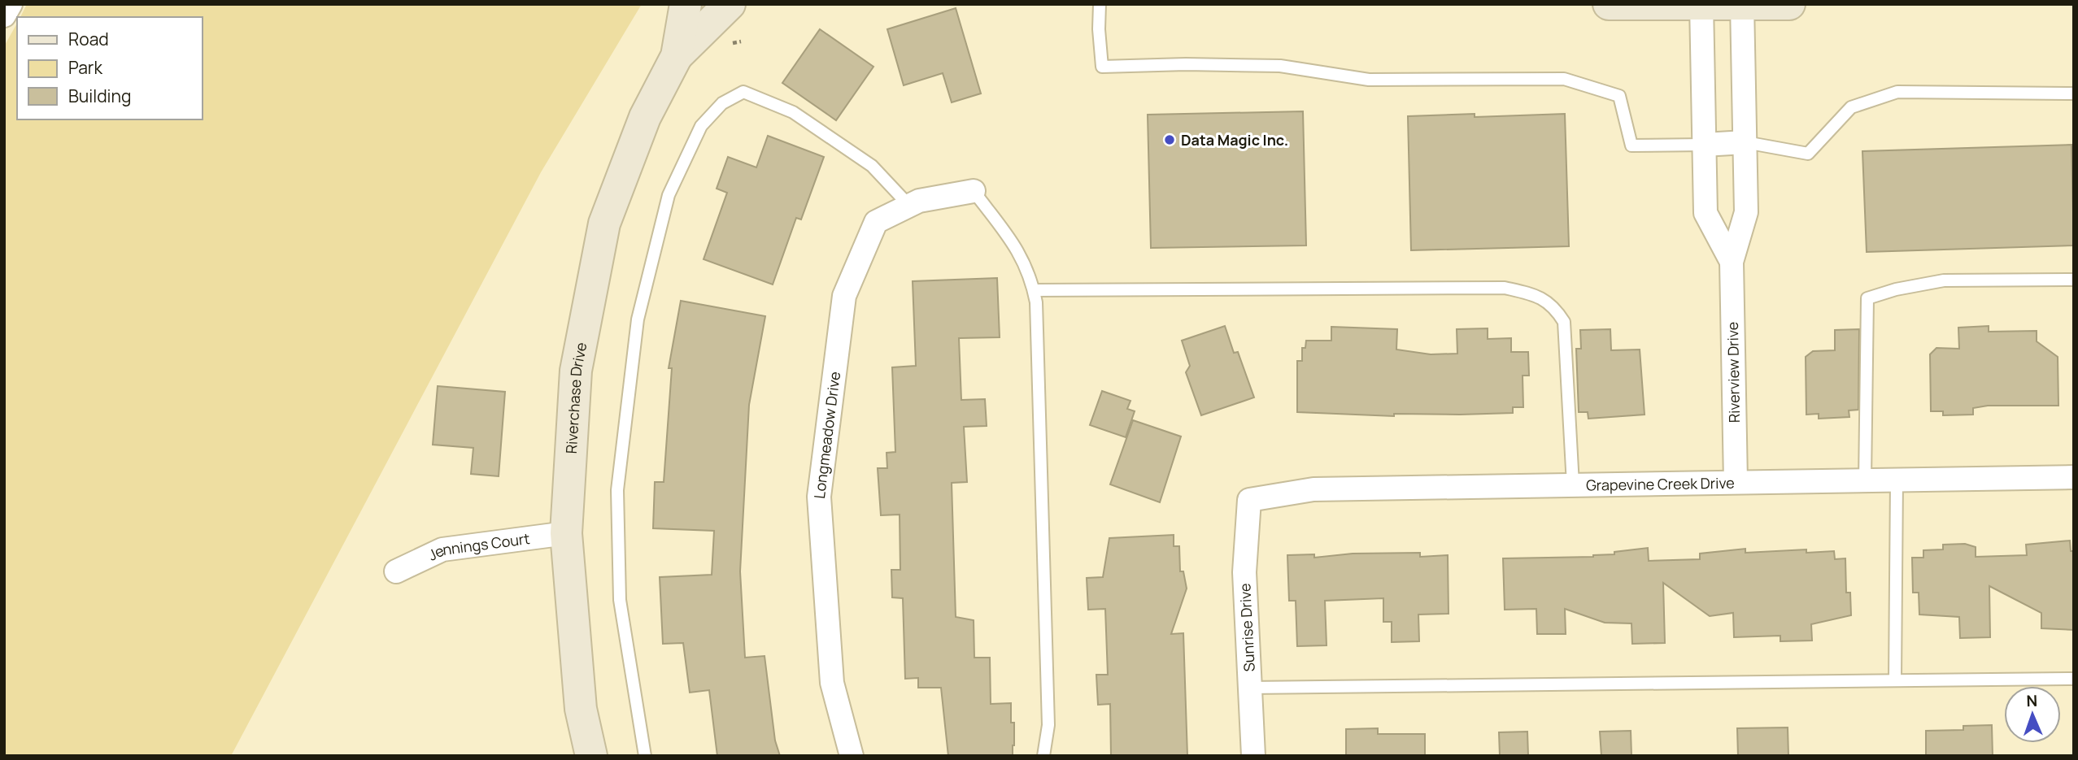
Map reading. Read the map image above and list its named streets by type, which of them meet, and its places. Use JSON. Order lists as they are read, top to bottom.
{
  "streets": {
    "street": [
      "Riverview Drive",
      "Riverchase Drive",
      "Longmeadow Drive",
      "Grapevine Creek Drive",
      "Jennings Court",
      "Sunrise Drive"
    ]
  },
  "crossings": [
    ["Riverview Drive", "Grapevine Creek Drive"],
    ["Riverchase Drive", "Jennings Court"],
    ["Grapevine Creek Drive", "Sunrise Drive"]
  ],
  "places": ["Data Magic Inc."],
  "legend": ["Road", "Park", "Building"],
  "north": "top"
}
